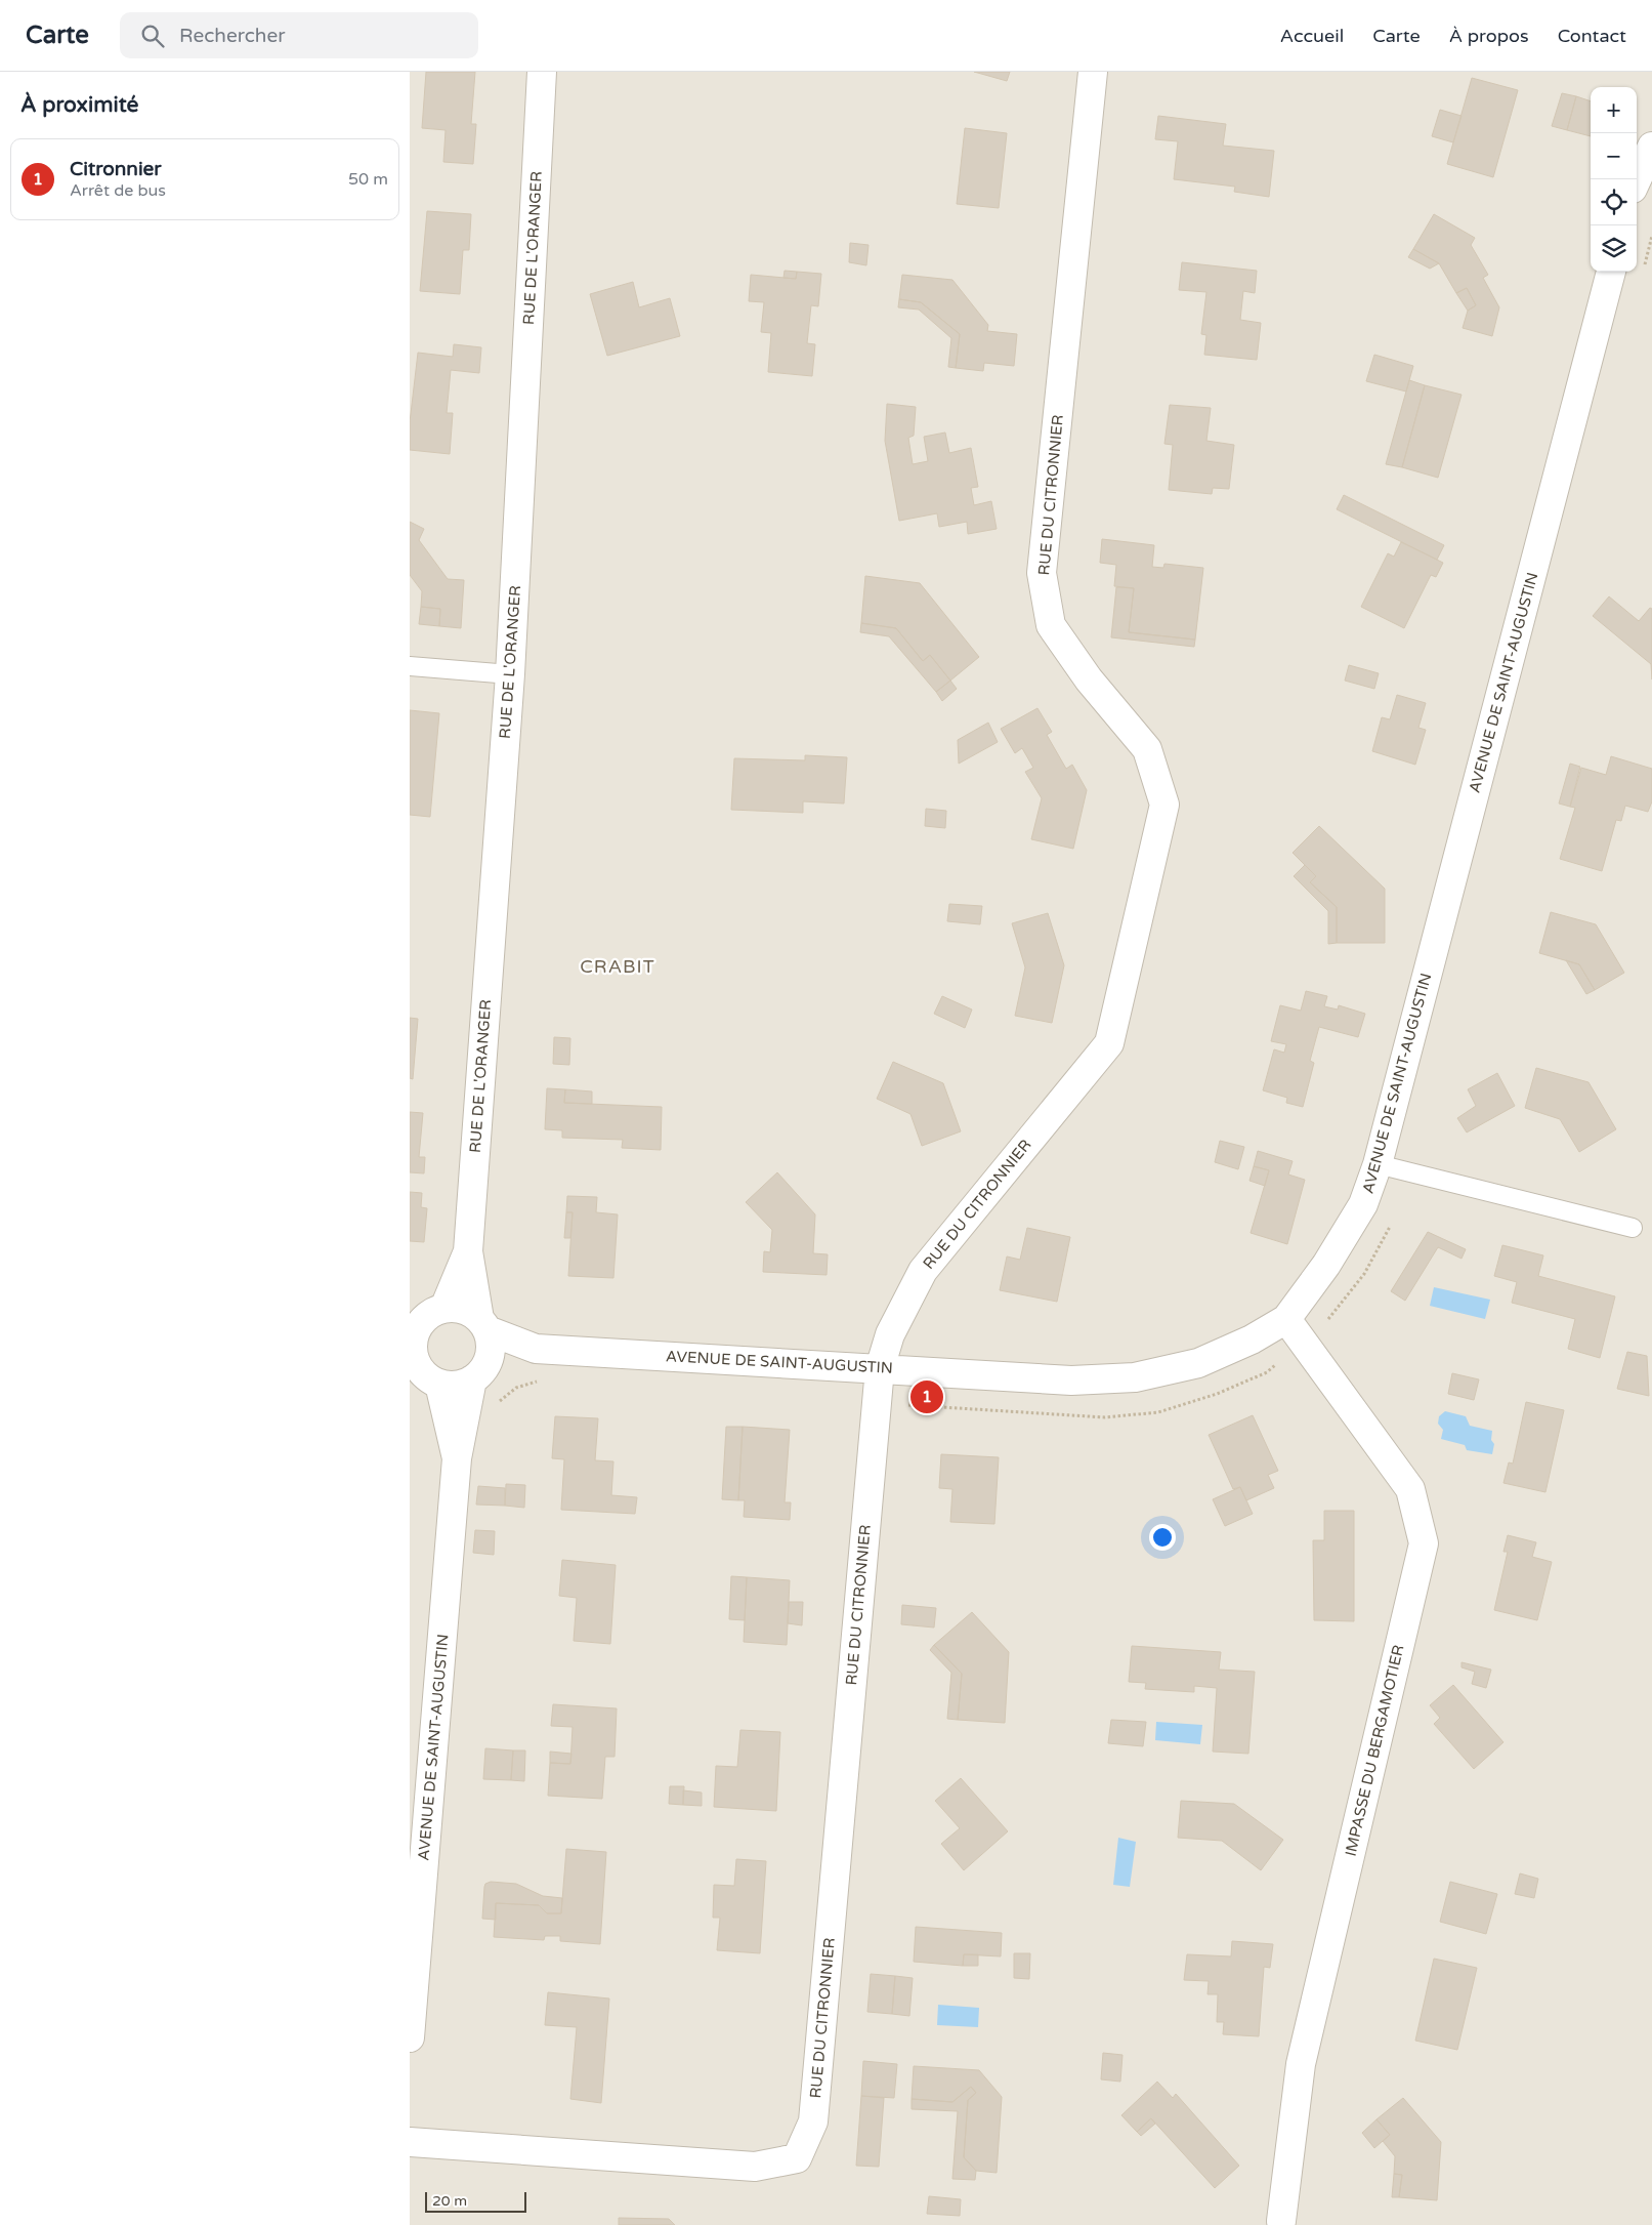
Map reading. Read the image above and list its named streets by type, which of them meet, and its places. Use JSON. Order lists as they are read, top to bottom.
{
  "streets": {
    "street": [
      "RUE DE L'ORANGER",
      "RUE DU CITRONNIER",
      "AVENUE DE SAINT-AUGUSTIN",
      "IMPASSE DU BERGAMOTIER"
    ]
  },
  "crossings": [
    ["RUE DE L'ORANGER", "AVENUE DE SAINT-AUGUSTIN"],
    ["RUE DU CITRONNIER", "AVENUE DE SAINT-AUGUSTIN"],
    ["AVENUE DE SAINT-AUGUSTIN", "IMPASSE DU BERGAMOTIER"]
  ],
  "districts": ["CRABIT"],
  "scale_bar": "20 m",
  "page": {
    "header": "Carte",
    "search": "Rechercher",
    "nav": [
      "Accueil",
      "Carte",
      "À propos",
      "Contact"
    ],
    "heading": "À proximité",
    "map_buttons": ["+", "−"],
    "list": [
      {
        "mark": "1",
        "name": "Citronnier",
        "note": "Arrêt de bus",
        "value": "50 m"
      }
    ],
    "pins": "1",
    "scale": "20 m"
  }
}
